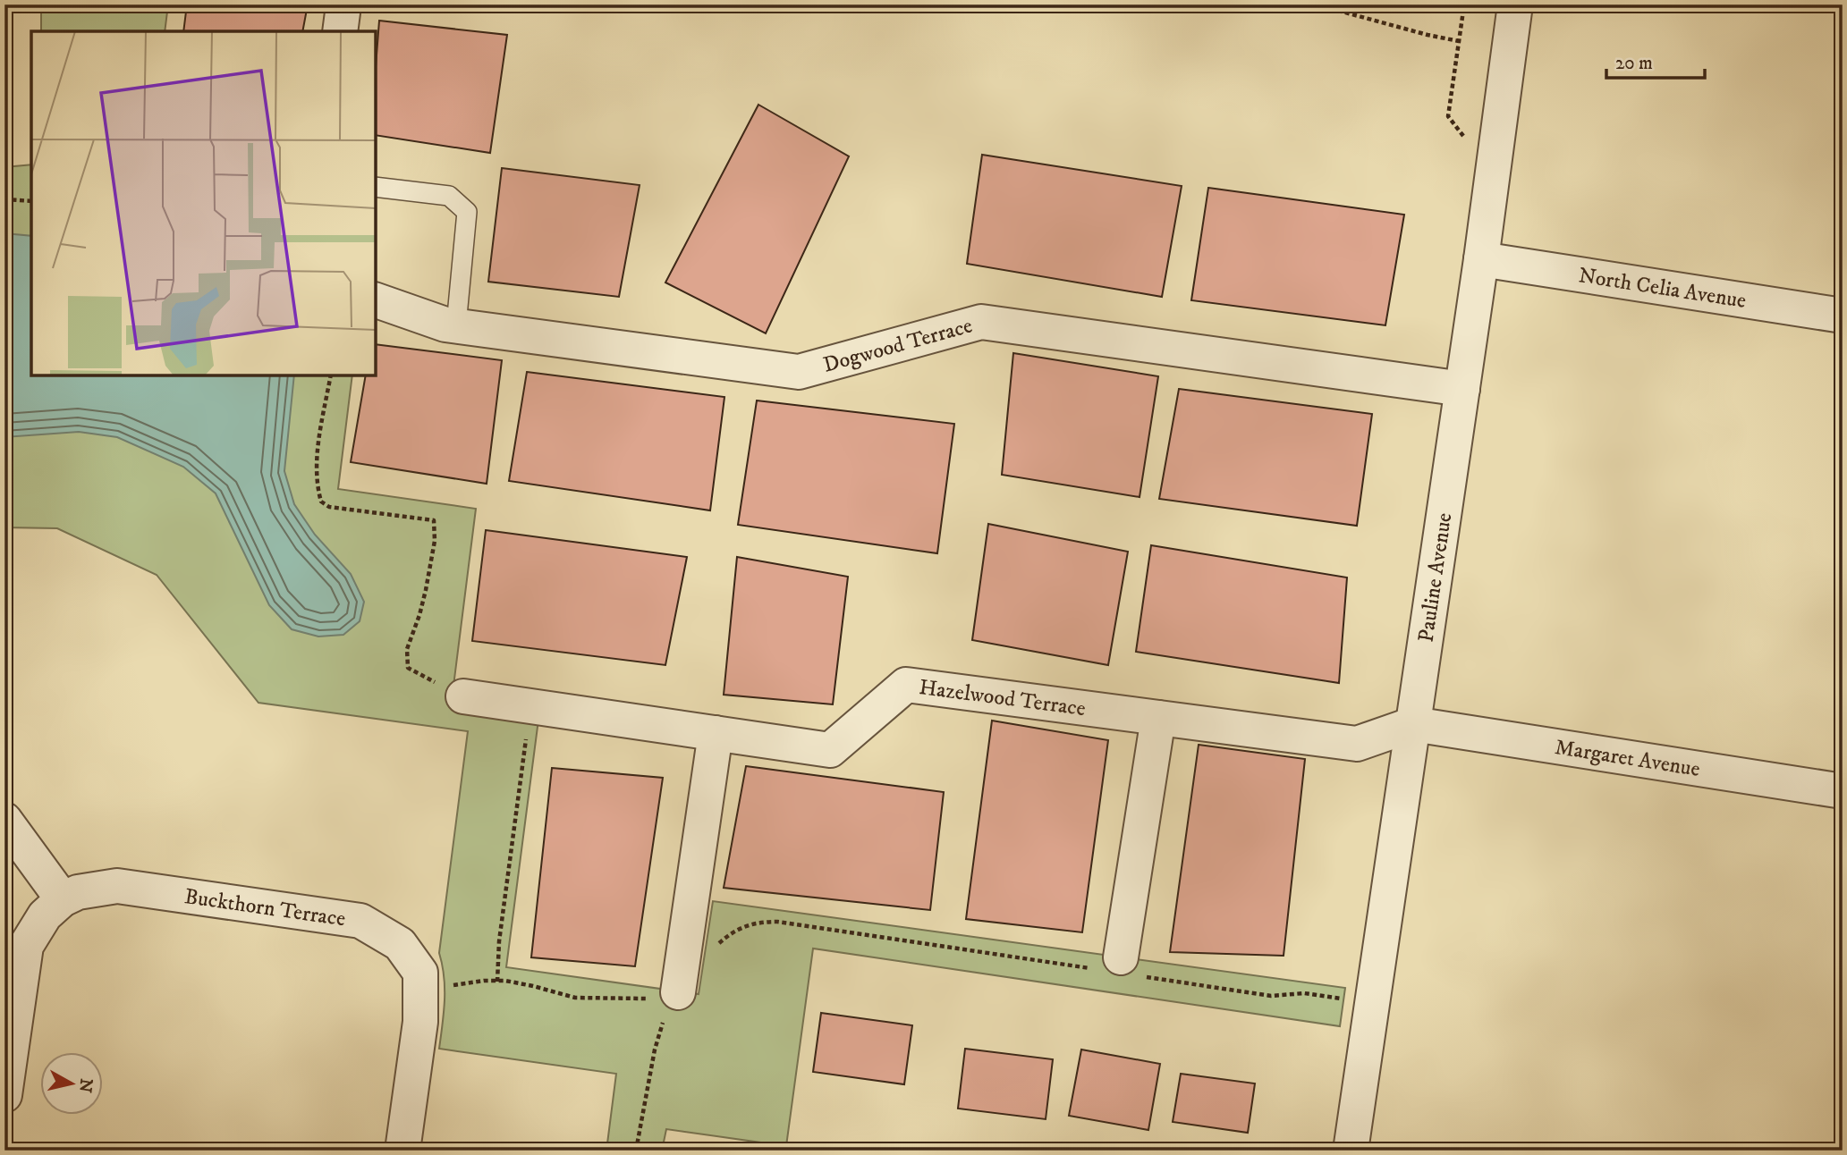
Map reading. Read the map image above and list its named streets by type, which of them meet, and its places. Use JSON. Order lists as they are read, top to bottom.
{
  "streets": {
    "street": [
      "North Celia Avenue",
      "Dogwood Terrace",
      "Pauline Avenue",
      "Hazelwood Terrace",
      "Margaret Avenue",
      "Buckthorn Terrace"
    ]
  },
  "crossings": [
    ["North Celia Avenue", "Pauline Avenue"],
    ["Dogwood Terrace", "Pauline Avenue"],
    ["Pauline Avenue", "Hazelwood Terrace"],
    ["Pauline Avenue", "Margaret Avenue"],
    ["Hazelwood Terrace", "Margaret Avenue"]
  ],
  "scale_bar": "20 m",
  "north": "right"
}
